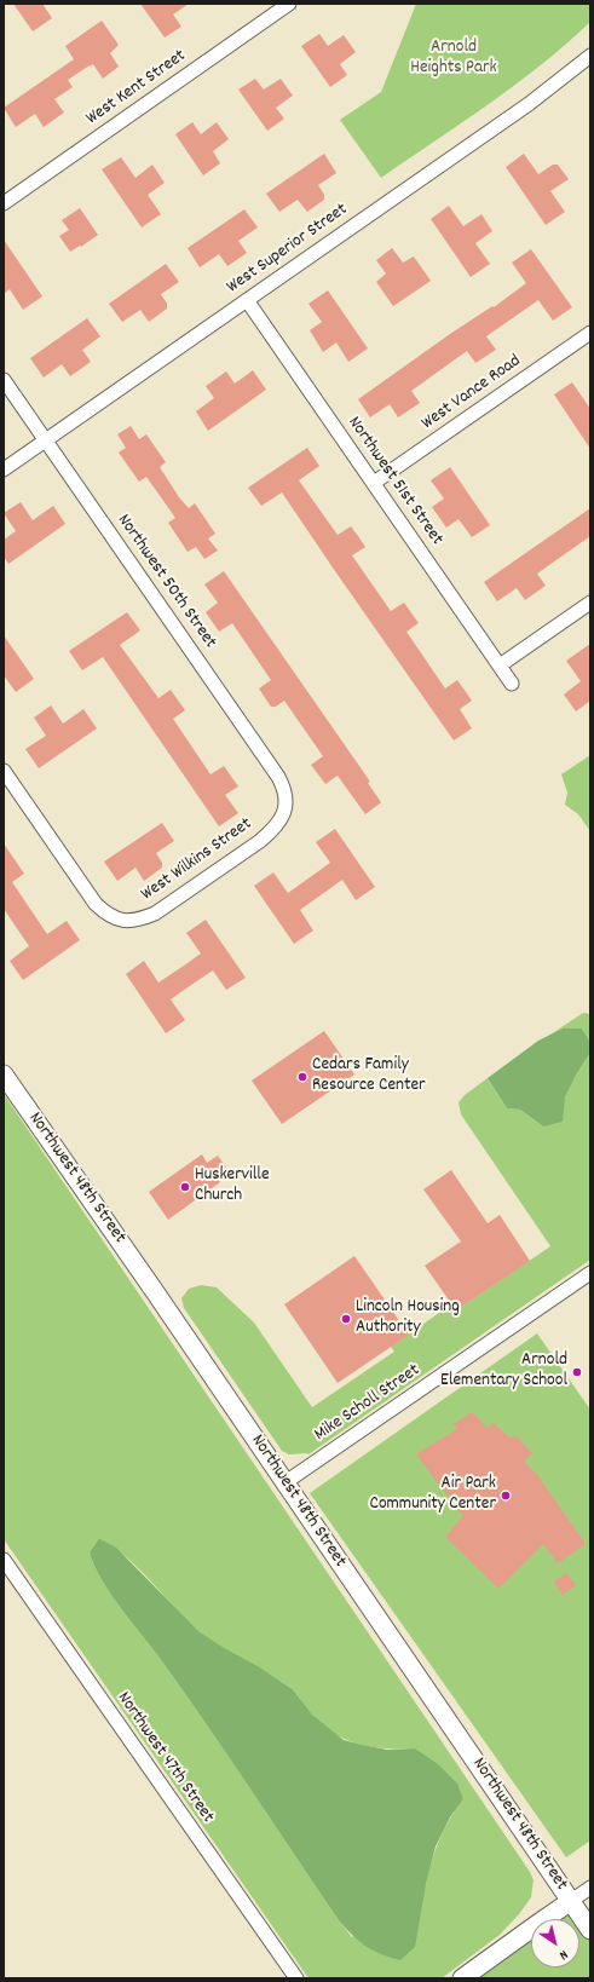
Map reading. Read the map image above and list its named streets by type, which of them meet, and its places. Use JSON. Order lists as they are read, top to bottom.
{
  "streets": {
    "main road": ["Northwest 48th Street"],
    "street": [
      "West Kent Street",
      "West Superior Street",
      "West Vance Road",
      "Northwest 51st Street",
      "Northwest 50th Street",
      "West Wilkins Street",
      "Mike Scholl Street",
      "Northwest 47th Street"
    ]
  },
  "crossings": [
    ["West Superior Street", "Northwest 51st Street"],
    ["West Superior Street", "Northwest 50th Street"],
    ["West Vance Road", "Northwest 51st Street"],
    ["Northwest 50th Street", "West Wilkins Street"],
    ["Northwest 48th Street", "Mike Scholl Street"]
  ],
  "parks": ["Arnold Heights Park"],
  "places": [
    "Cedars Family Resource Center",
    "Huskerville Church",
    "Lincoln Housing Authority",
    "Arnold Elementary School",
    "Air Park Community Center"
  ],
  "north": "bottom right"
}
